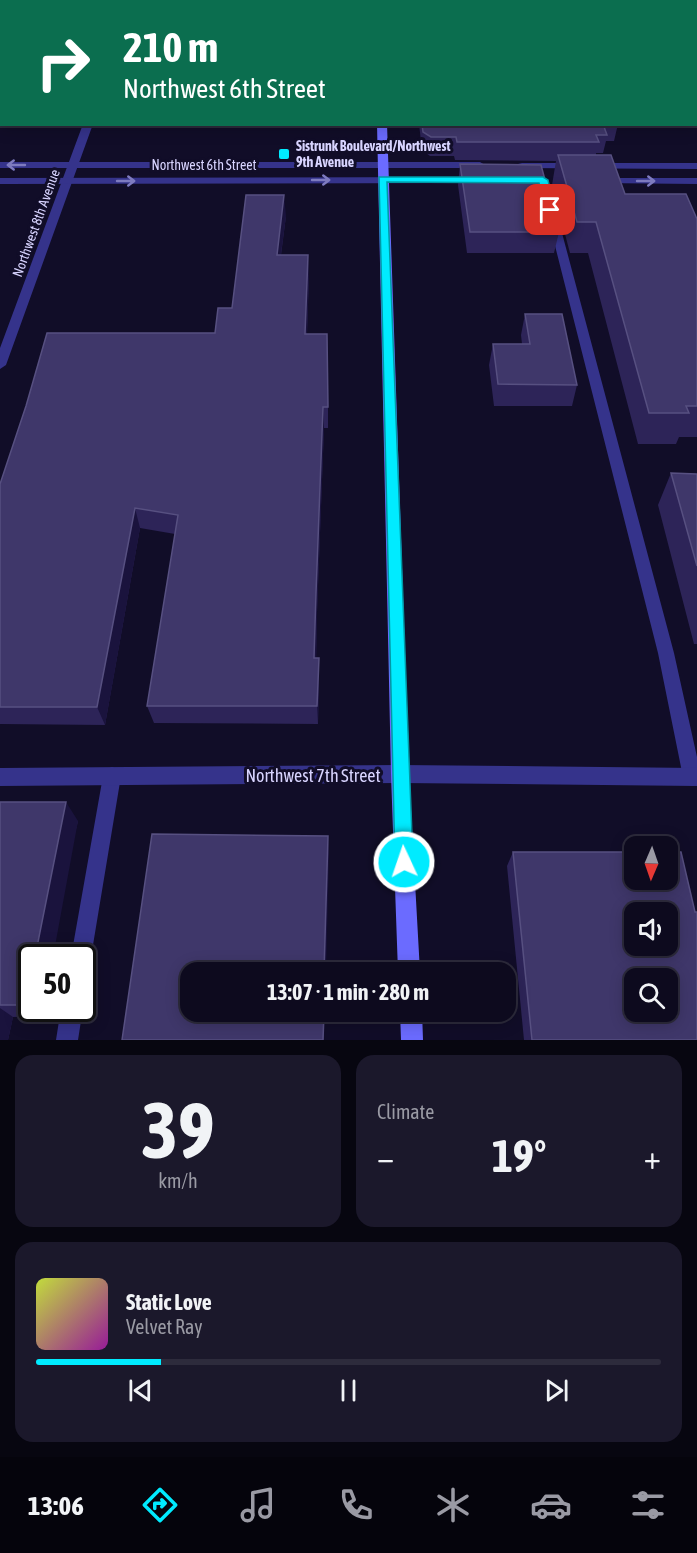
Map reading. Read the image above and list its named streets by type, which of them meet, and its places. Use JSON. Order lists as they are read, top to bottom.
{
  "streets": {
    "street": ["Northwest 6th Street", "Northwest 8th Avenue", "Northwest 7th Street"]
  },
  "crossings": [
    ["Northwest 6th Street", "Northwest 8th Avenue"]
  ],
  "places": {
    "transit": ["Sistrunk Boulevard/Northwest 9th Avenue"]
  },
  "north": "bottom",
  "page": {
    "turn": ["210 m", "Northwest 6th Street"],
    "limit": "50",
    "trip": "13:07 · 1 min · 280 m",
    "tile": [
      ["39", "km/h"],
      "Climate"
    ],
    "heat": ["−", "19°", "+"],
    "song": ["Static Love", "Velvet Ray"],
    "tabs": "13:06"
  }
}
